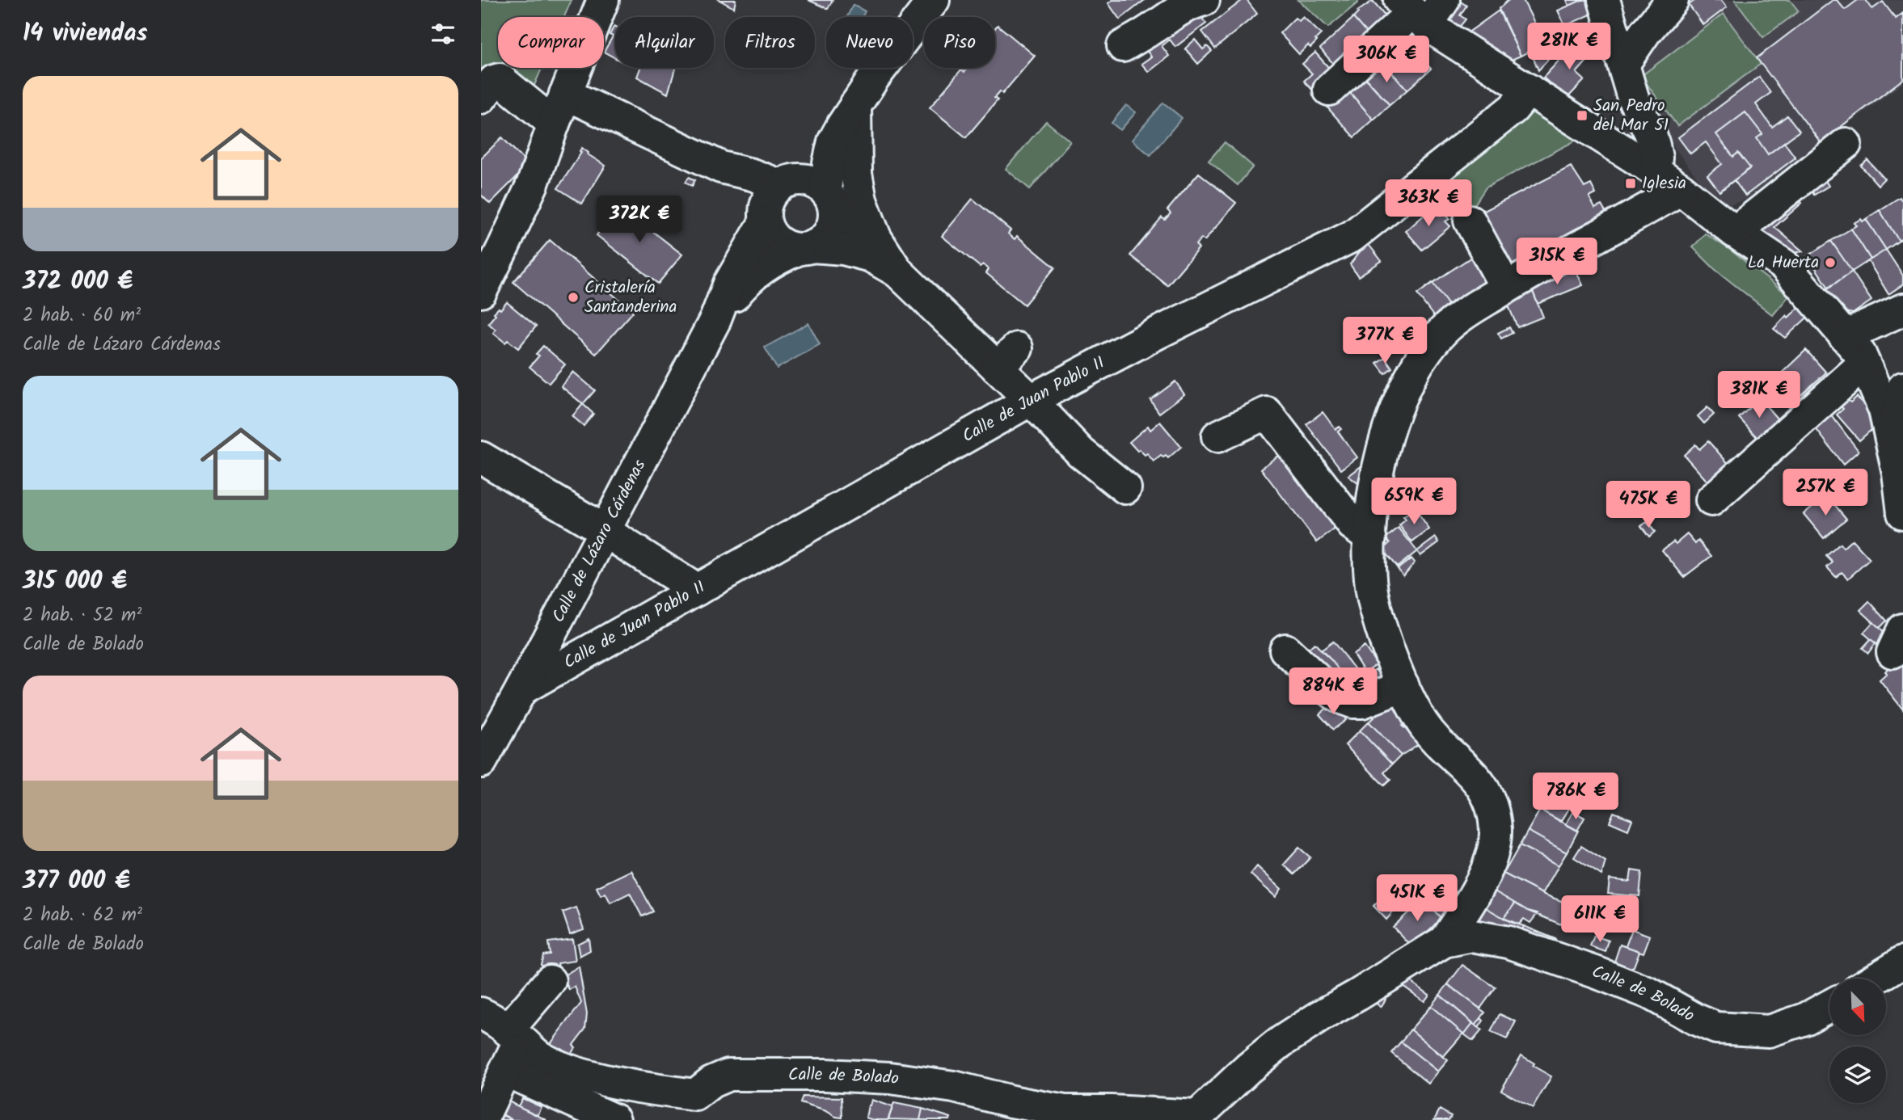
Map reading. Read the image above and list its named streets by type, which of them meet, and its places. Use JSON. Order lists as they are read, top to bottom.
{
  "streets": {
    "street": ["Calle de Juan Pablo II", "Calle de Lázaro Cárdenas", "Calle de Bolado"]
  },
  "crossings": [
    ["Calle de Juan Pablo II", "Calle de Lázaro Cárdenas"]
  ],
  "places": {
    "transit": ["San Pedro del Mar 51", "Iglesia"],
    "other": ["La Huerta", "Cristalería Santanderina"]
  },
  "north": "bottom right",
  "page": {
    "heading": "14 viviendas",
    "chip": [
      "Comprar",
      "Alquilar",
      "Filtros",
      "Nuevo",
      "Piso"
    ],
    "price": [
      "281K €",
      "306K €",
      "363K €",
      "372K €",
      "315K €",
      "377K €",
      "381K €",
      "257K €",
      "659K €",
      "475K €",
      "884K €",
      "786K €",
      "451K €",
      "611K €"
    ],
    "list": [
      {
        "name": "372 000 €",
        "note": "2 hab. · 60 m² · Calle de Lázaro Cárdenas"
      },
      {
        "name": "315 000 €",
        "note": "2 hab. · 52 m² · Calle de Bolado"
      },
      {
        "name": "377 000 €",
        "note": "2 hab. · 62 m² · Calle de Bolado"
      }
    ]
  }
}
